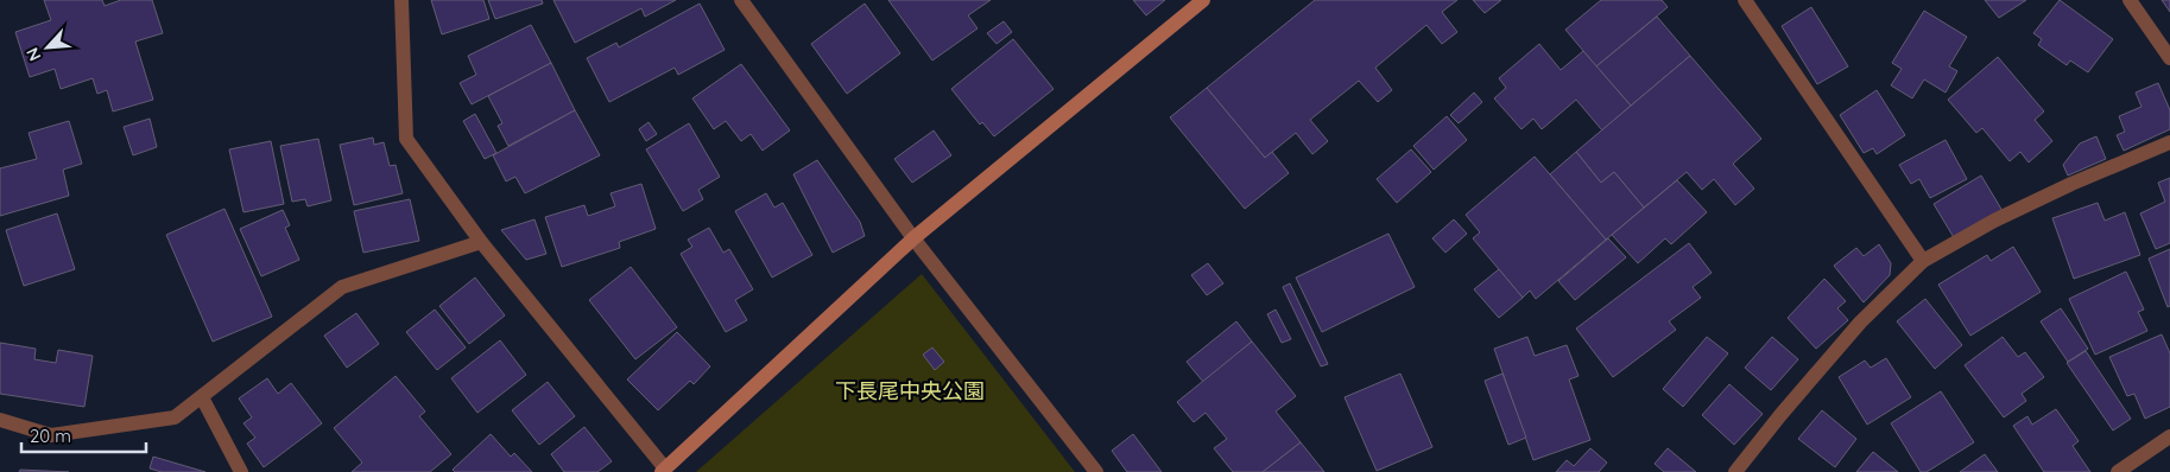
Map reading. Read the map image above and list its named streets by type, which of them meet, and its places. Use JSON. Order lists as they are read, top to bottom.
{
  "parks": ["下長尾中央公園"],
  "scale_bar": "20 m",
  "north": "bottom left"
}
